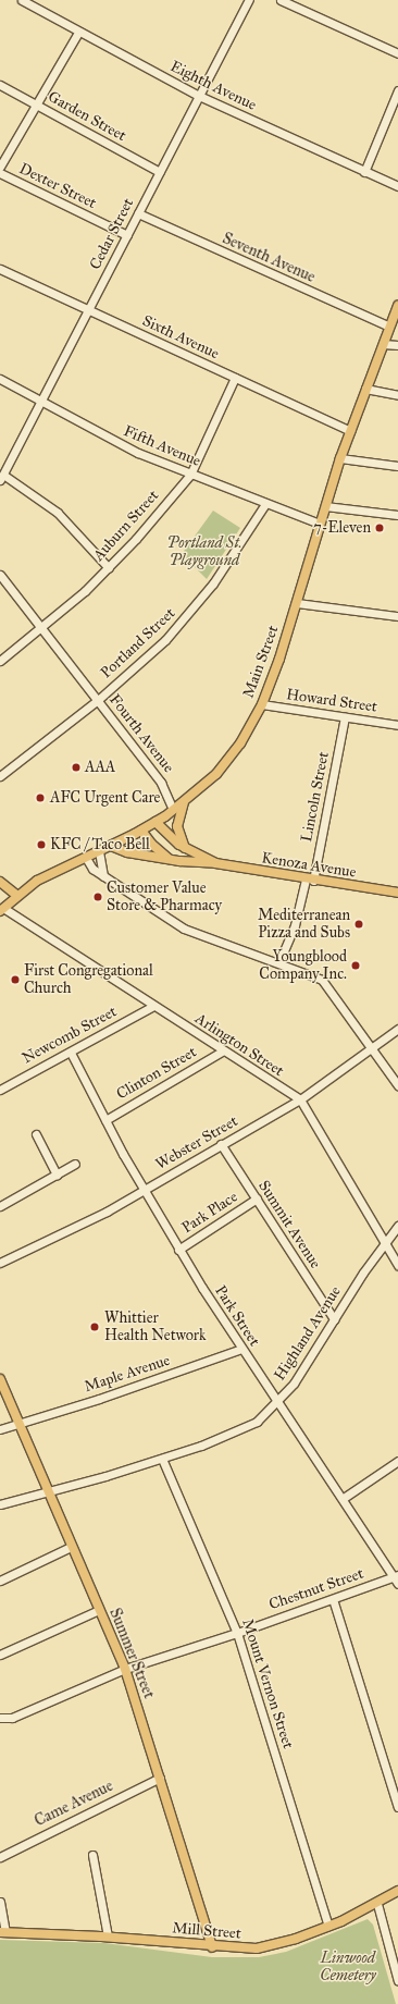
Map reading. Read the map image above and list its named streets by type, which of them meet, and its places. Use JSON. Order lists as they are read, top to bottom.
{
  "streets": {
    "main road": [
      "Main Street",
      "Kenoza Avenue",
      "Summer Street",
      "Mill Street"
    ],
    "street": [
      "Eighth Avenue",
      "Garden Street",
      "Dexter Street",
      "Cedar Street",
      "Seventh Avenue",
      "Sixth Avenue",
      "Fifth Avenue",
      "Auburn Street",
      "Portland Street",
      "Howard Street",
      "Fourth Avenue",
      "Lincoln Street",
      "Newcomb Street",
      "Arlington Street",
      "Clinton Street",
      "Webster Street",
      "Park Place",
      "Summit Avenue",
      "Park Street",
      "Highland Avenue",
      "Maple Avenue",
      "Chestnut Street",
      "Mount Vernon Street",
      "Came Avenue"
    ]
  },
  "crossings": [
    ["Eighth Avenue", "Cedar Street"],
    ["Garden Street", "Cedar Street"],
    ["Dexter Street", "Cedar Street"],
    ["Cedar Street", "Seventh Avenue"],
    ["Cedar Street", "Sixth Avenue"],
    ["Cedar Street", "Fifth Avenue"],
    ["Seventh Avenue", "Main Street"],
    ["Sixth Avenue", "Auburn Street"],
    ["Sixth Avenue", "Main Street"],
    ["Fifth Avenue", "Auburn Street"],
    ["Fifth Avenue", "Portland Street"],
    ["Fifth Avenue", "Main Street"],
    ["Auburn Street", "Fourth Avenue"],
    ["Portland Street", "Fourth Avenue"],
    ["Main Street", "Howard Street"],
    ["Main Street", "Fourth Avenue"],
    ["Main Street", "Kenoza Avenue"],
    ["Main Street", "Arlington Street"],
    ["Howard Street", "Lincoln Street"],
    ["Lincoln Street", "Kenoza Avenue"],
    ["Newcomb Street", "Arlington Street"],
    ["Newcomb Street", "Park Street"],
    ["Arlington Street", "Clinton Street"],
    ["Arlington Street", "Webster Street"],
    ["Arlington Street", "Highland Avenue"],
    ["Clinton Street", "Park Street"],
    ["Webster Street", "Summit Avenue"],
    ["Webster Street", "Park Street"],
    ["Park Place", "Summit Avenue"],
    ["Park Place", "Park Street"],
    ["Summit Avenue", "Highland Avenue"],
    ["Park Street", "Highland Avenue"],
    ["Park Street", "Maple Avenue"],
    ["Park Street", "Chestnut Street"],
    ["Highland Avenue", "Summer Street"],
    ["Highland Avenue", "Mount Vernon Street"],
    ["Maple Avenue", "Summer Street"],
    ["Chestnut Street", "Summer Street"],
    ["Chestnut Street", "Mount Vernon Street"],
    ["Summer Street", "Came Avenue"],
    ["Summer Street", "Mill Street"],
    ["Mount Vernon Street", "Mill Street"]
  ],
  "parks": ["Portland St. Playground", "Linwood Cemetery"],
  "places": [
    "7-Eleven",
    "AAA",
    "AFC Urgent Care",
    "KFC / Taco Bell",
    "Customer Value Store & Pharmacy",
    "Mediterranean Pizza and Subs",
    "Youngblood Company Inc.",
    "First Congregational Church",
    "Whittier Health Network"
  ]
}
